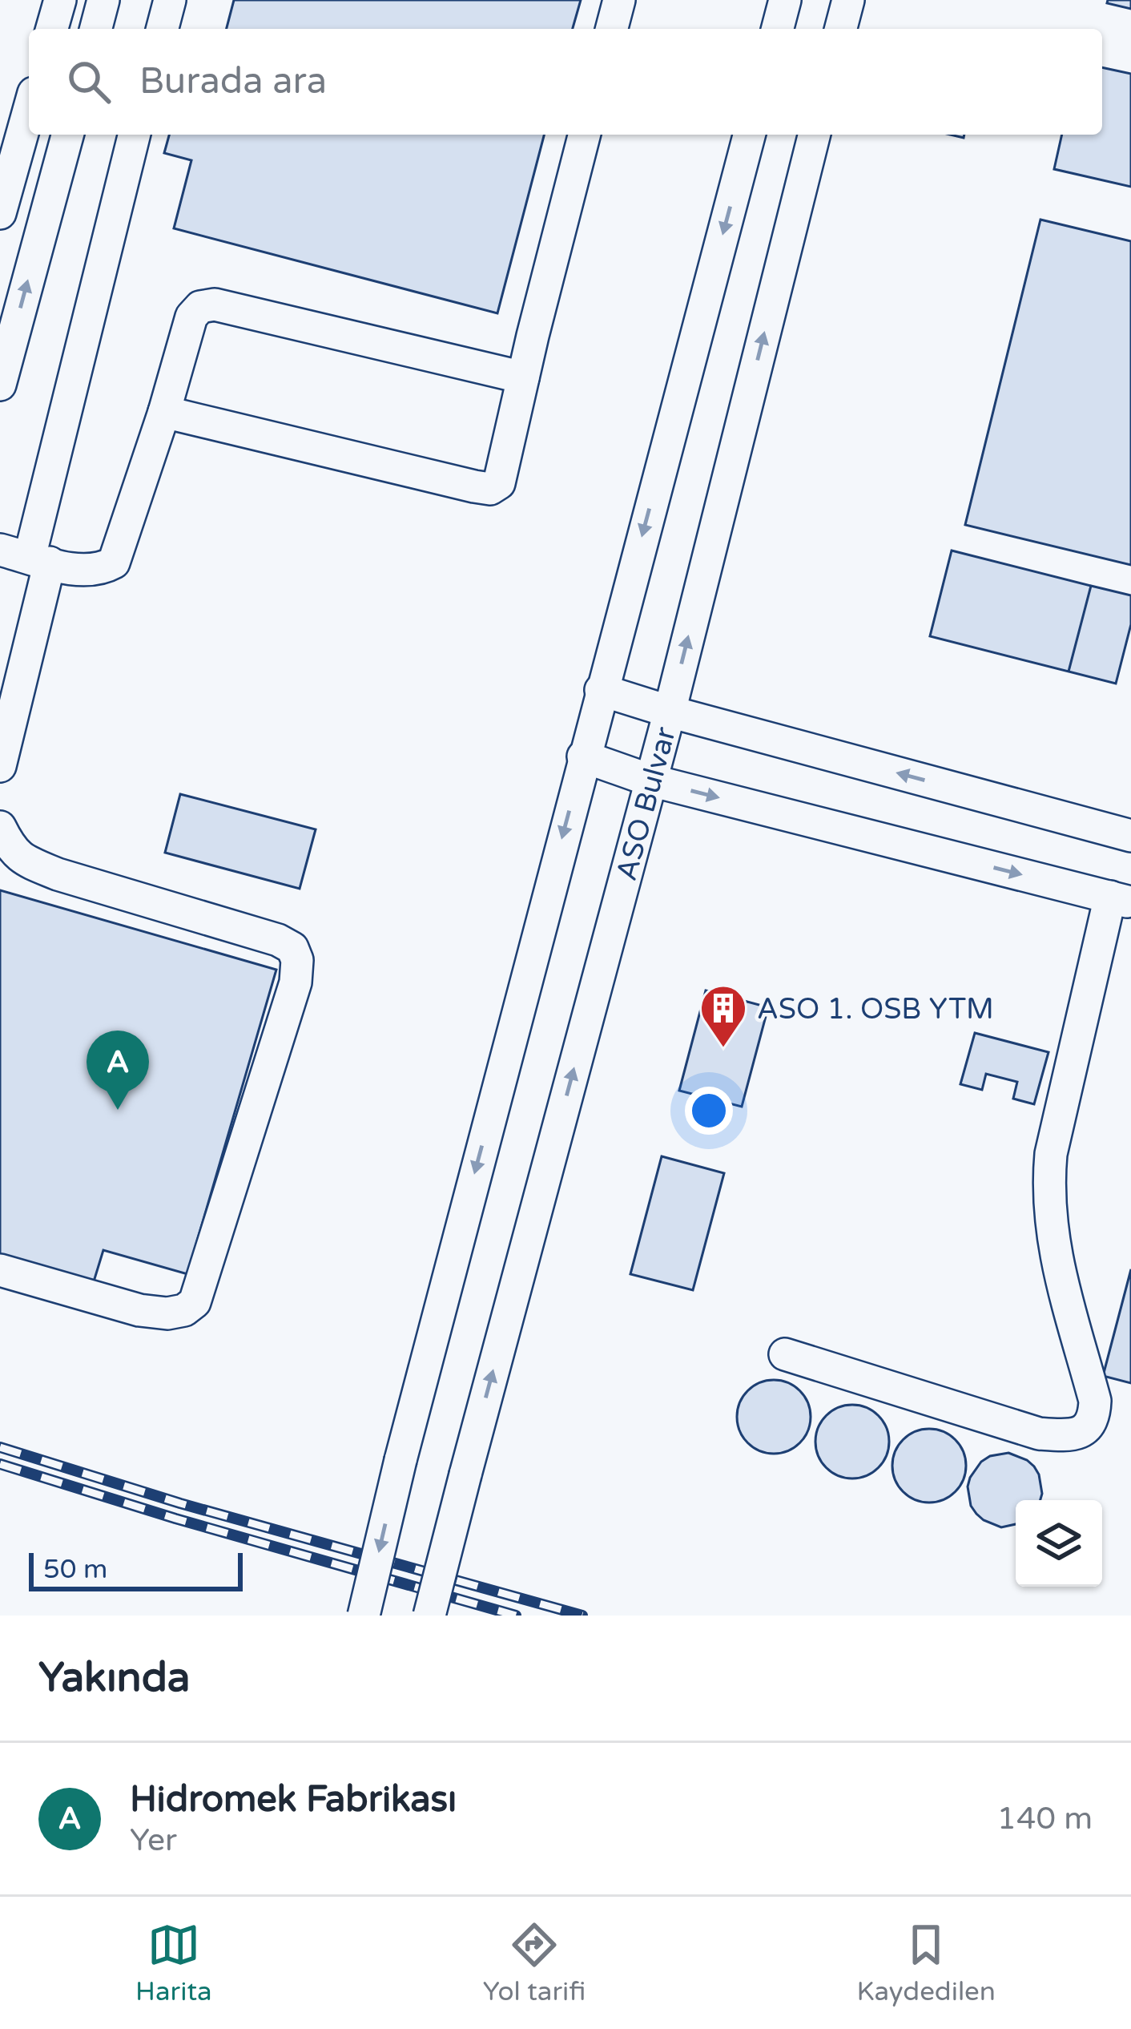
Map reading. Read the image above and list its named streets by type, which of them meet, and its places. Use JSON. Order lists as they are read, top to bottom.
{
  "streets": {
    "street": ["ASO Bulvar"]
  },
  "places": {
    "building": ["ASO 1. OSB YTM"]
  },
  "scale_bar": "50 m",
  "page": {
    "search": "Burada ara",
    "pins": "A",
    "scale": "50 m",
    "heading": "Yakında",
    "list": [
      {
        "mark": "A",
        "name": "Hidromek Fabrikası",
        "note": "Yer",
        "value": "140 m"
      }
    ],
    "nav": ["Harita", "Yol tarifi", "Kaydedilen"]
  }
}
